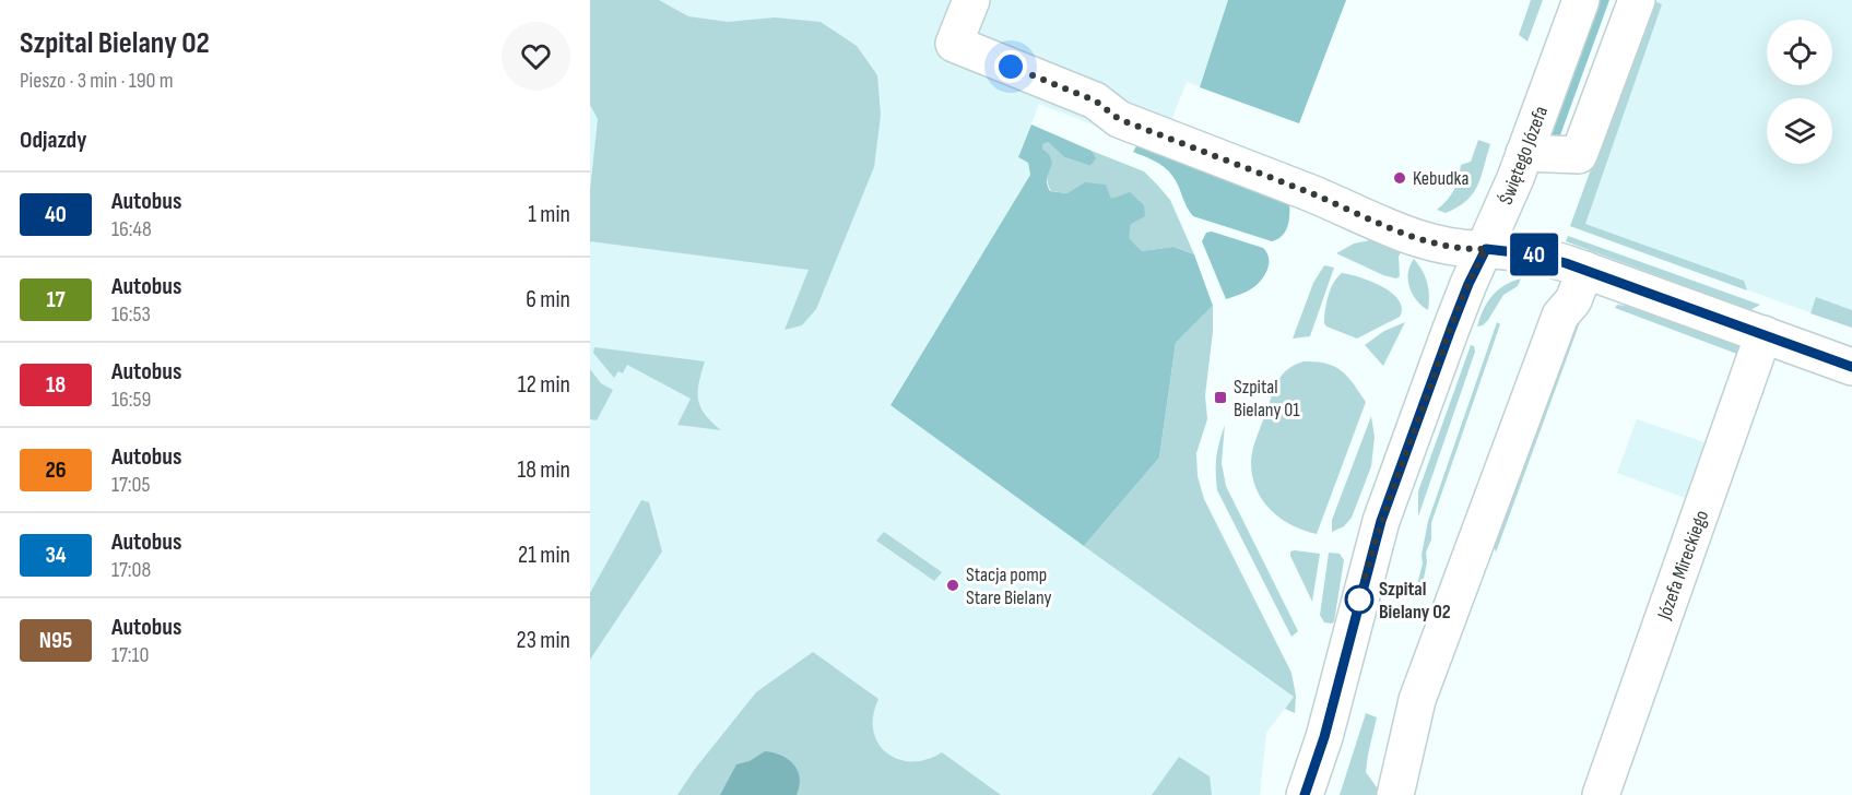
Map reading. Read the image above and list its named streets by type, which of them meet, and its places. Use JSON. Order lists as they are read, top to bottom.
{
  "streets": {
    "street": ["Świętego Józefa", "Józefa Mireckiego"]
  },
  "places": {
    "other": ["Kebudka", "Stacja pomp Stare Bielany", "Szpital Bielany 02"],
    "transit": ["Szpital Bielany 01"]
  },
  "lines": ["bus line 40"],
  "page": {
    "heading": [
      ["Szpital Bielany 02", "Pieszo · 3 min · 190 m"],
      "Odjazdy"
    ],
    "on_map": "40",
    "list": [
      {
        "mark": "40",
        "name": "Autobus",
        "note": "16:48",
        "value": "1 min"
      },
      {
        "mark": "17",
        "name": "Autobus",
        "note": "16:53",
        "value": "6 min"
      },
      {
        "mark": "18",
        "name": "Autobus",
        "note": "16:59",
        "value": "12 min"
      },
      {
        "mark": "26",
        "name": "Autobus",
        "note": "17:05",
        "value": "18 min"
      },
      {
        "mark": "34",
        "name": "Autobus",
        "note": "17:08",
        "value": "21 min"
      },
      {
        "mark": "N95",
        "name": "Autobus",
        "note": "17:10",
        "value": "23 min"
      }
    ]
  }
}
